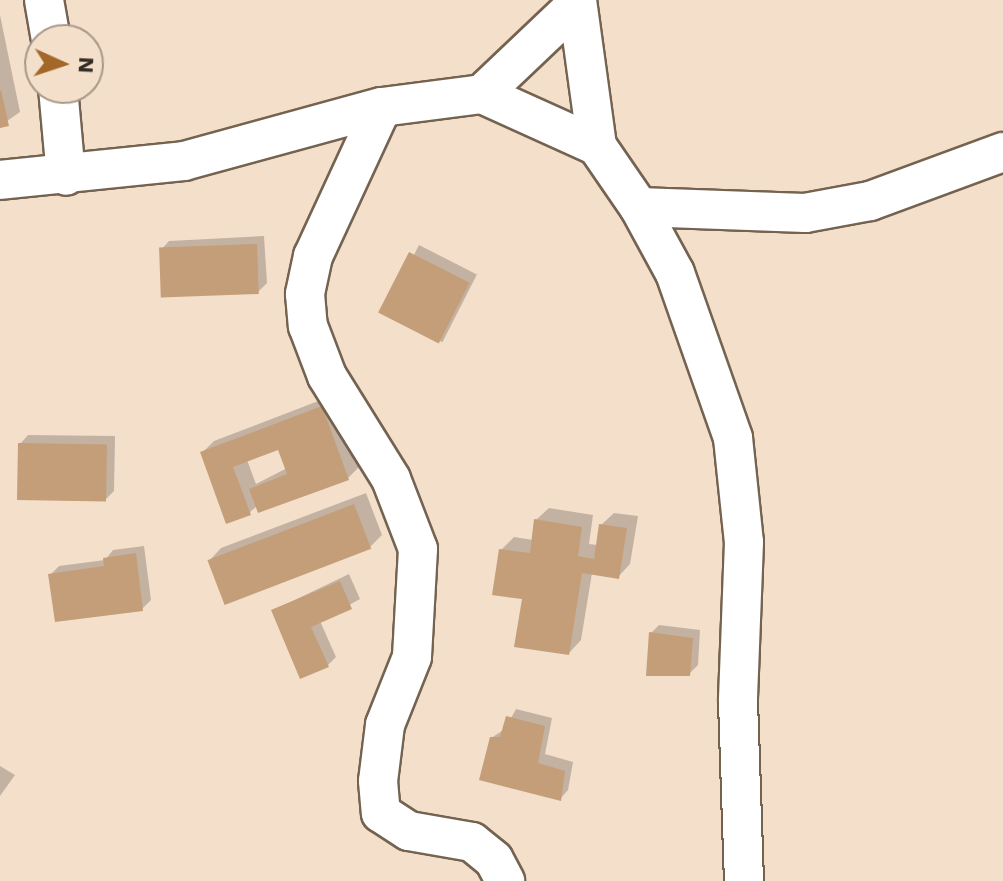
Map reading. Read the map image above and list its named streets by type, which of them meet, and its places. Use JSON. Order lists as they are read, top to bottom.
{
  "north": "right"
}
